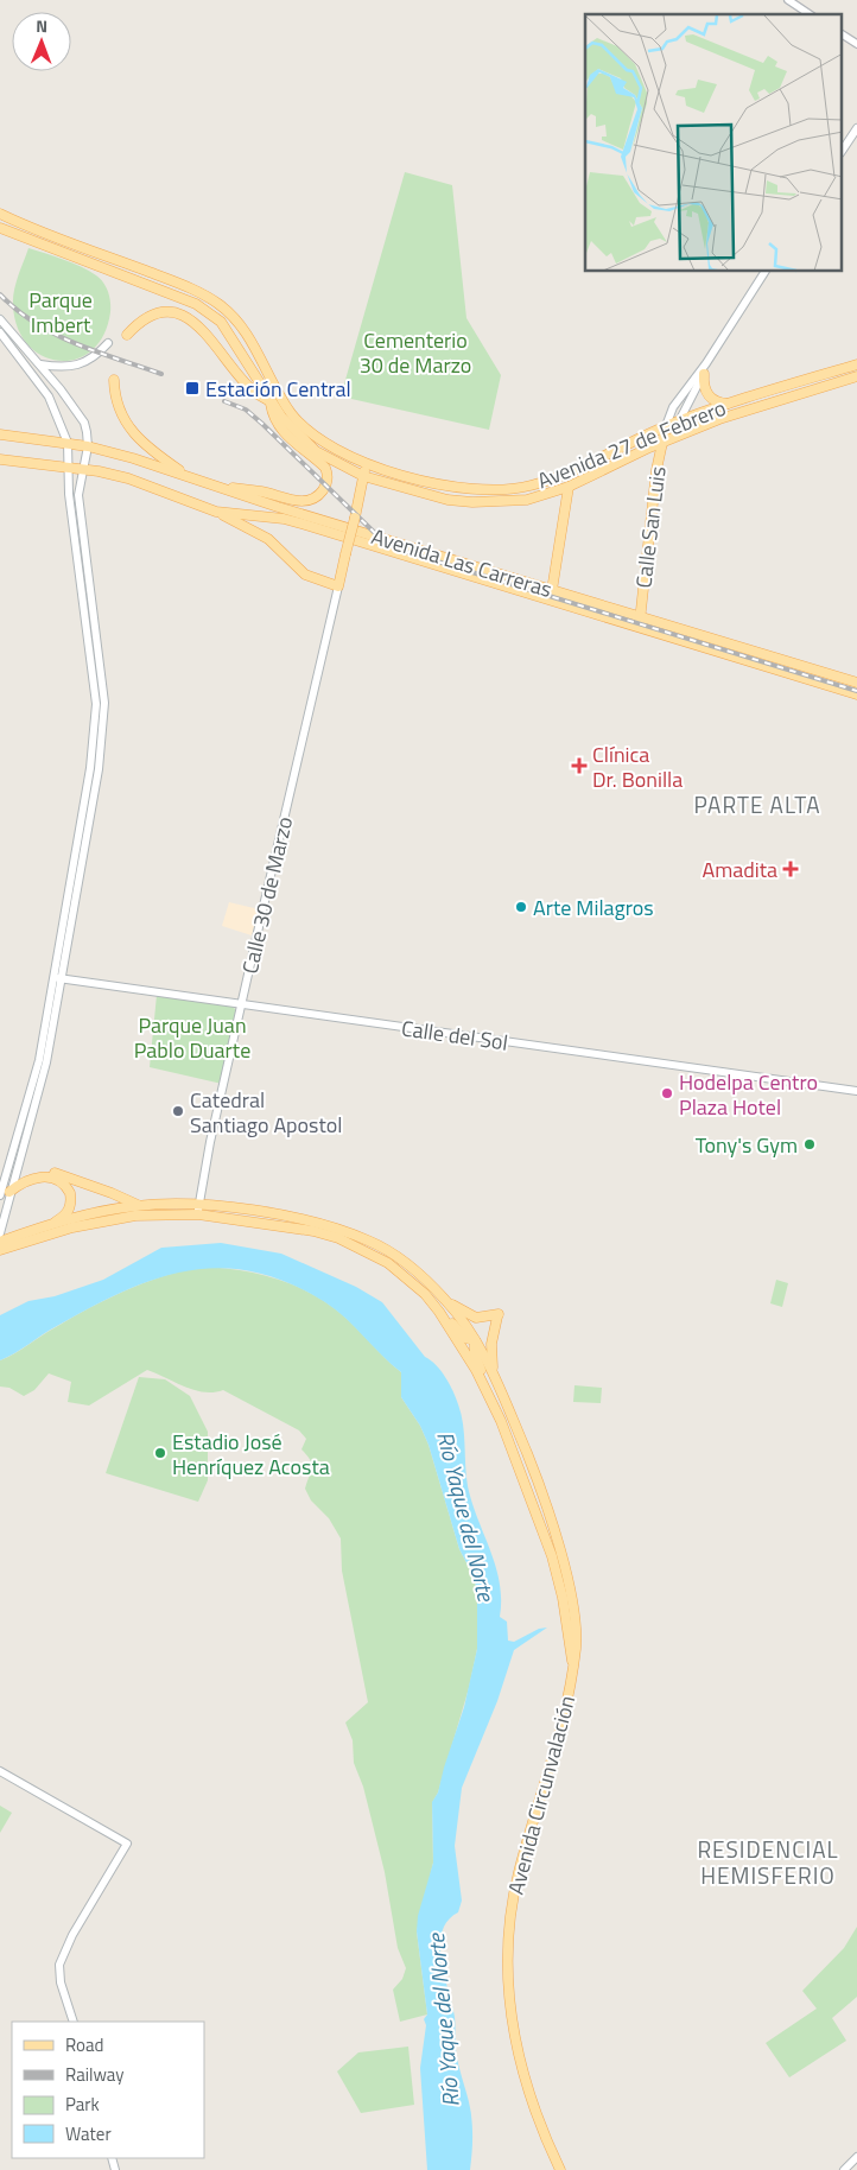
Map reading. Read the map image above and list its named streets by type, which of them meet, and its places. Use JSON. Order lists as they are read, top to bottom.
{
  "streets": {
    "main road": [
      "Avenida 27 de Febrero",
      "Calle San Luis",
      "Avenida Las Carreras",
      "Calle 30 de Marzo",
      "Calle del Sol",
      "Avenida Circunvalación"
    ]
  },
  "crossings": [
    ["Avenida 27 de Febrero", "Calle San Luis"],
    ["Avenida 27 de Febrero", "Calle 30 de Marzo"],
    ["Calle San Luis", "Avenida Las Carreras"],
    ["Calle 30 de Marzo", "Calle del Sol"],
    ["Calle 30 de Marzo", "Avenida Circunvalación"]
  ],
  "districts": ["PARTE ALTA", "RESIDENCIAL HEMISFERIO"],
  "water": ["Río Yaque del Norte"],
  "parks": ["Parque Imbert", "Cementerio 30 de Marzo", "Parque Juan Pablo Duarte"],
  "places": {
    "transit": ["Estación Central"],
    "health": ["Clínica Dr. Bonilla", "Amadita"],
    "other": [
      "Arte Milagros",
      "Hodelpa Centro Plaza Hotel",
      "Catedral Santiago Apostol",
      "Tony's Gym",
      "Estadio José Henríquez Acosta"
    ]
  },
  "legend": [
    "Road",
    "Railway",
    "Park",
    "Water"
  ],
  "north": "top"
}
